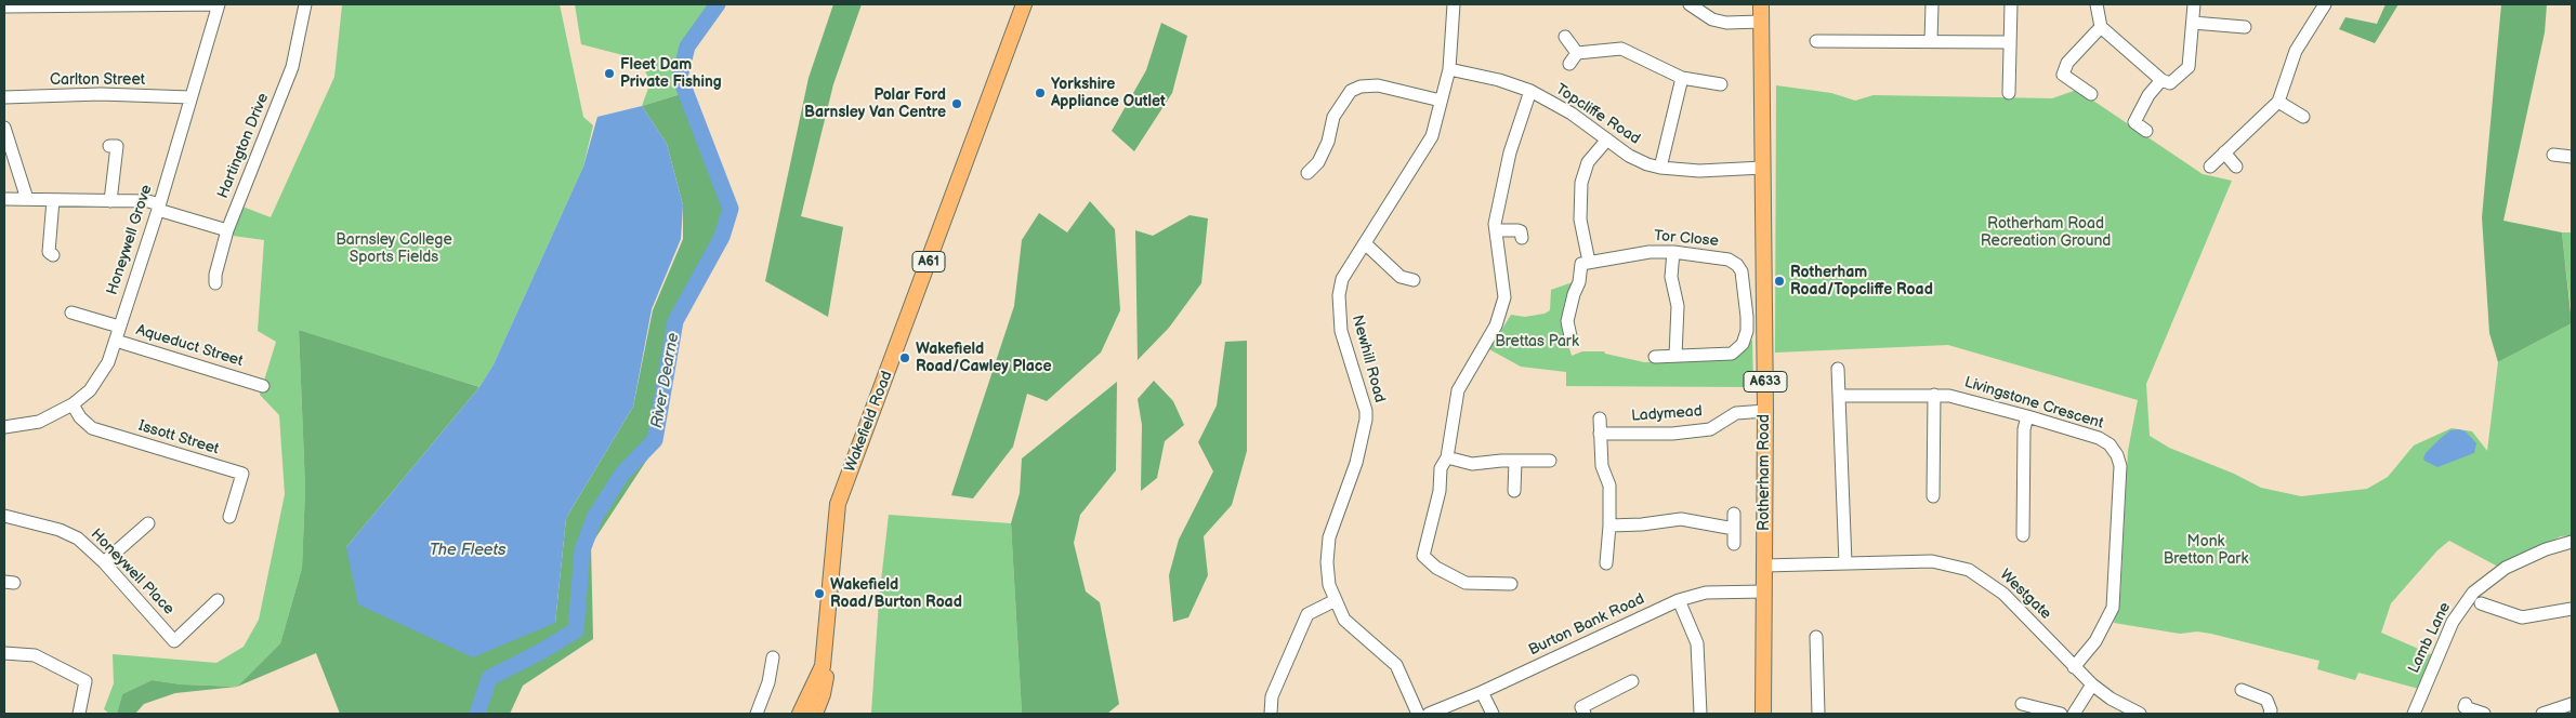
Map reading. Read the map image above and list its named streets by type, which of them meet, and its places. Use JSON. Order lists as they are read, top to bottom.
{
  "streets": {
    "main road": [
      "A61",
      "A633",
      "Wakefield Road",
      "Rotherham Road"
    ],
    "street": [
      "Carlton Street",
      "Topcliffe Road",
      "Hartington Drive",
      "Tor Close",
      "Honeywell Grove",
      "Aqueduct Street",
      "Newhill Road",
      "Livingstone Crescent",
      "Ladymead",
      "Issott Street",
      "Honeywell Place",
      "Westgate",
      "Burton Bank Road",
      "Lamb Lane"
    ]
  },
  "crossings": [
    ["Carlton Street", "Honeywell Grove"],
    ["Topcliffe Road", "Newhill Road"],
    ["Topcliffe Road", "Rotherham Road"],
    ["Honeywell Grove", "Aqueduct Street"],
    ["Honeywell Grove", "Issott Street"],
    ["A61", "Wakefield Road"],
    ["Livingstone Crescent", "Westgate"],
    ["Ladymead", "Rotherham Road"],
    ["Rotherham Road", "Westgate"],
    ["Rotherham Road", "Burton Bank Road"]
  ],
  "water": ["River Dearne", "The Fleets"],
  "parks": [
    "Rotherham Road Recreation Ground",
    "Barnsley College Sports Fields",
    "Brettas Park",
    "Monk Bretton Park"
  ],
  "places": [
    "Fleet Dam Private Fishing",
    "Yorkshire Appliance Outlet",
    "Polar Ford Barnsley Van Centre",
    "Rotherham Road/Topcliffe Road",
    "Wakefield Road/Cawley Place",
    "Wakefield Road/Burton Road"
  ]
}
